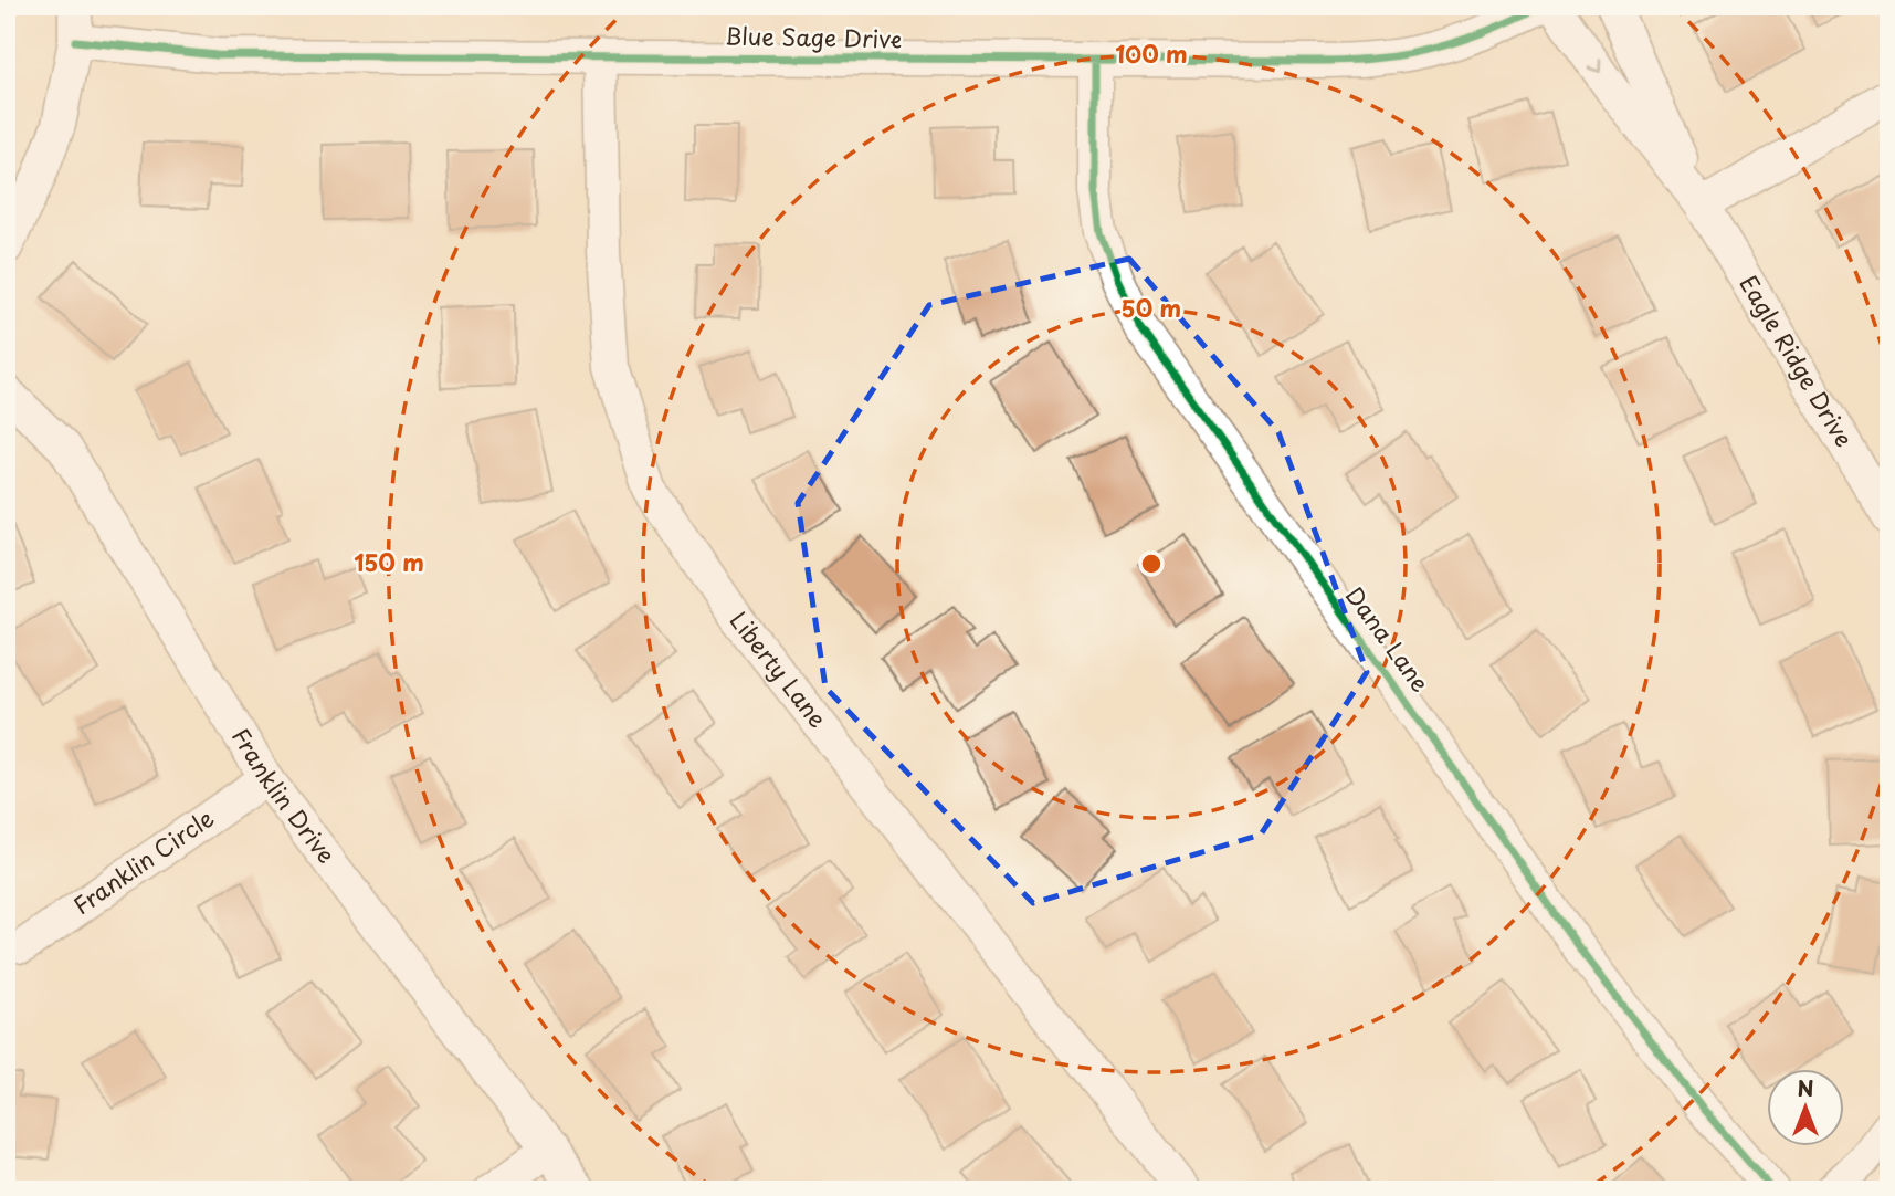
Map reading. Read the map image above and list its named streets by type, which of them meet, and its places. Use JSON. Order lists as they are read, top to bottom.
{
  "streets": {
    "street": [
      "Blue Sage Drive",
      "Eagle Ridge Drive",
      "Dana Lane",
      "Liberty Lane",
      "Franklin Drive",
      "Franklin Circle"
    ]
  },
  "crossings": [
    ["Blue Sage Drive", "Dana Lane"],
    ["Blue Sage Drive", "Liberty Lane"],
    ["Franklin Drive", "Franklin Circle"]
  ],
  "north": "top",
  "rings": ["100 m", "50 m", "150 m"]
}
